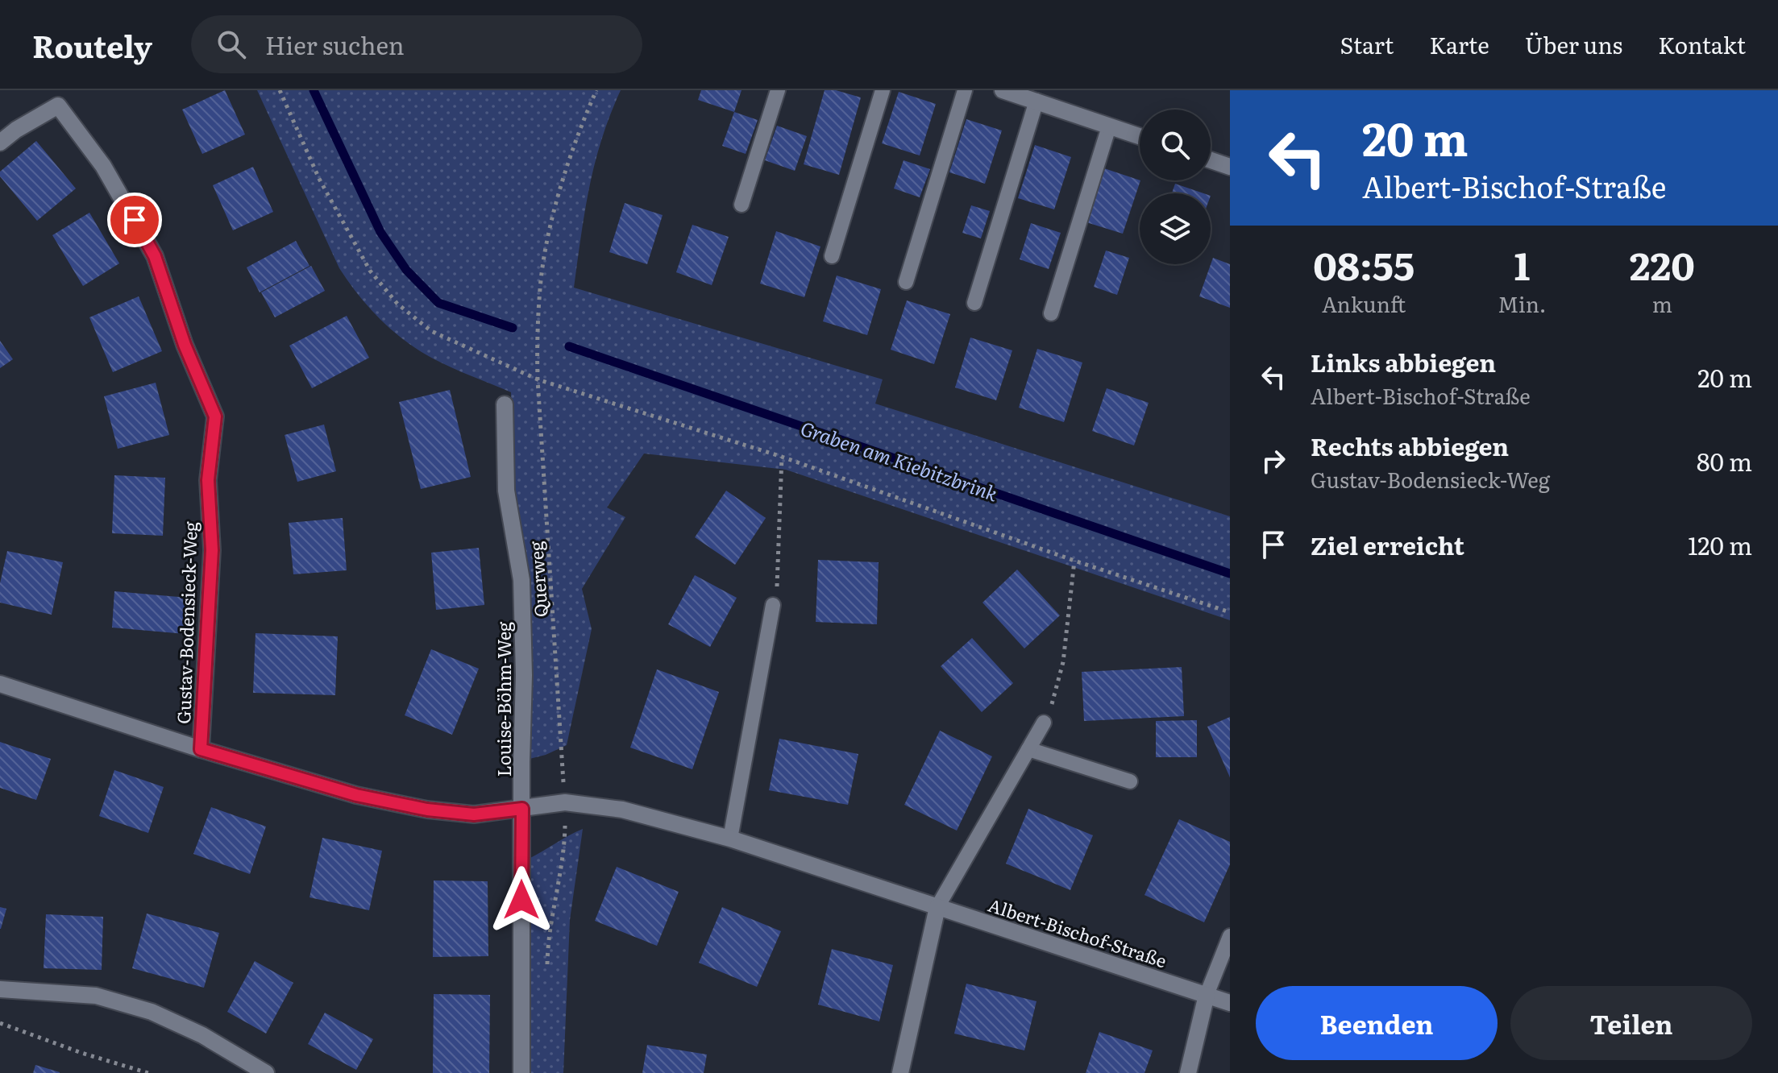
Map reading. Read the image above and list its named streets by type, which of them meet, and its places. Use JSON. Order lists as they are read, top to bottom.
{
  "streets": {
    "street": ["Gustav-Bodensieck-Weg", "Louise-Böhm-Weg", "Albert-Bischof-Straße"],
    "path": ["Querweg"]
  },
  "crossings": [
    ["Querweg", "Albert-Bischof-Straße"],
    ["Gustav-Bodensieck-Weg", "Albert-Bischof-Straße"],
    ["Louise-Böhm-Weg", "Albert-Bischof-Straße"]
  ],
  "water": ["Graben am Kiebitzbrink"],
  "page": {
    "header": "Routely",
    "search": "Hier suchen",
    "nav": [
      "Start",
      "Karte",
      "Über uns",
      "Kontakt"
    ],
    "turn": ["20 m", "Albert-Bischof-Straße"],
    "eta": [
      "08:55",
      "Ankunft",
      "1",
      "Min.",
      "220",
      "m"
    ],
    "list": [
      {
        "name": "Links abbiegen",
        "note": "Albert-Bischof-Straße",
        "value": "20 m"
      },
      {
        "name": "Rechts abbiegen",
        "note": "Gustav-Bodensieck-Weg",
        "value": "80 m"
      },
      {
        "name": "Ziel erreicht",
        "value": "120 m"
      }
    ],
    "buttons": ["Beenden", "Teilen"]
  }
}
